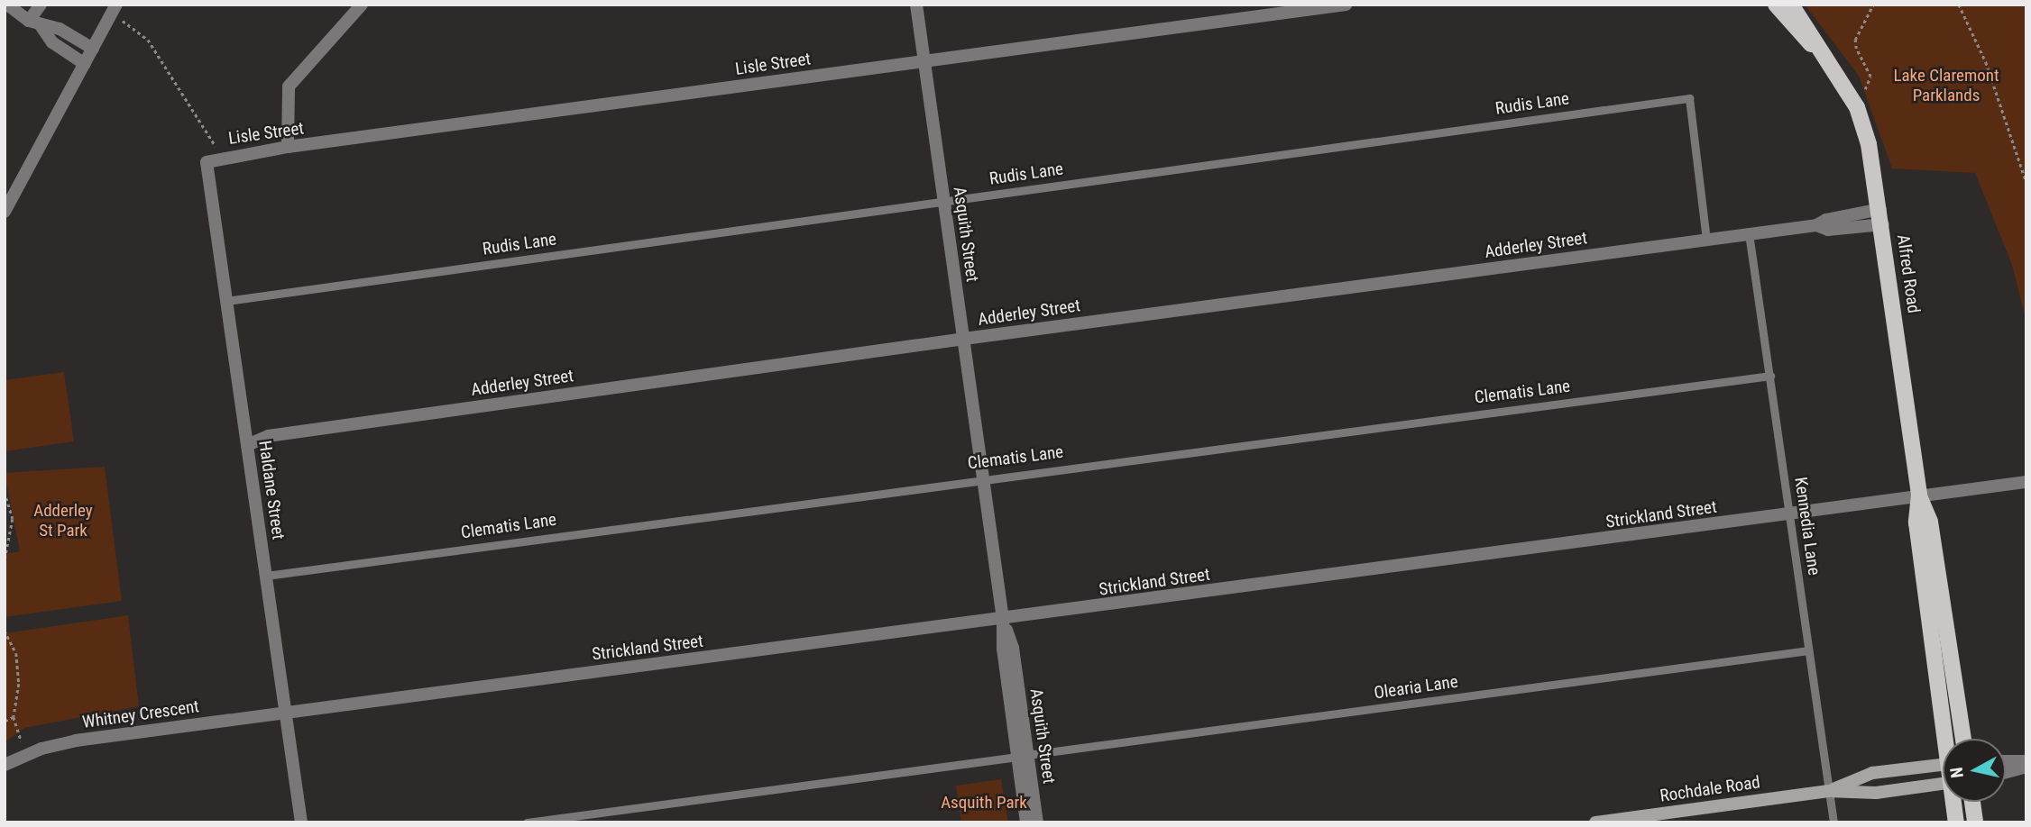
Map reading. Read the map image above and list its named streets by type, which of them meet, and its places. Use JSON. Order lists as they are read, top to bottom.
{
  "streets": {
    "main road": ["Alfred Road", "Rochdale Road"],
    "street": [
      "Lisle Street",
      "Asquith Street",
      "Adderley Street",
      "Haldane Street",
      "Strickland Street",
      "Whitney Crescent"
    ],
    "lane": [
      "Rudis Lane",
      "Clematis Lane",
      "Kennedia Lane",
      "Olearia Lane"
    ]
  },
  "crossings": [
    ["Lisle Street", "Asquith Street"],
    ["Lisle Street", "Haldane Street"],
    ["Rudis Lane", "Asquith Street"],
    ["Rudis Lane", "Adderley Street"],
    ["Rudis Lane", "Haldane Street"],
    ["Asquith Street", "Adderley Street"],
    ["Asquith Street", "Clematis Lane"],
    ["Asquith Street", "Strickland Street"],
    ["Asquith Street", "Olearia Lane"],
    ["Adderley Street", "Alfred Road"],
    ["Adderley Street", "Haldane Street"],
    ["Adderley Street", "Kennedia Lane"],
    ["Alfred Road", "Strickland Street"],
    ["Clematis Lane", "Haldane Street"],
    ["Clematis Lane", "Kennedia Lane"],
    ["Haldane Street", "Strickland Street"],
    ["Haldane Street", "Whitney Crescent"],
    ["Strickland Street", "Kennedia Lane"],
    ["Strickland Street", "Whitney Crescent"],
    ["Kennedia Lane", "Olearia Lane"],
    ["Kennedia Lane", "Rochdale Road"]
  ],
  "parks": ["Lake Claremont Parklands", "Adderley St Park", "Asquith Park"],
  "north": "left"
}
